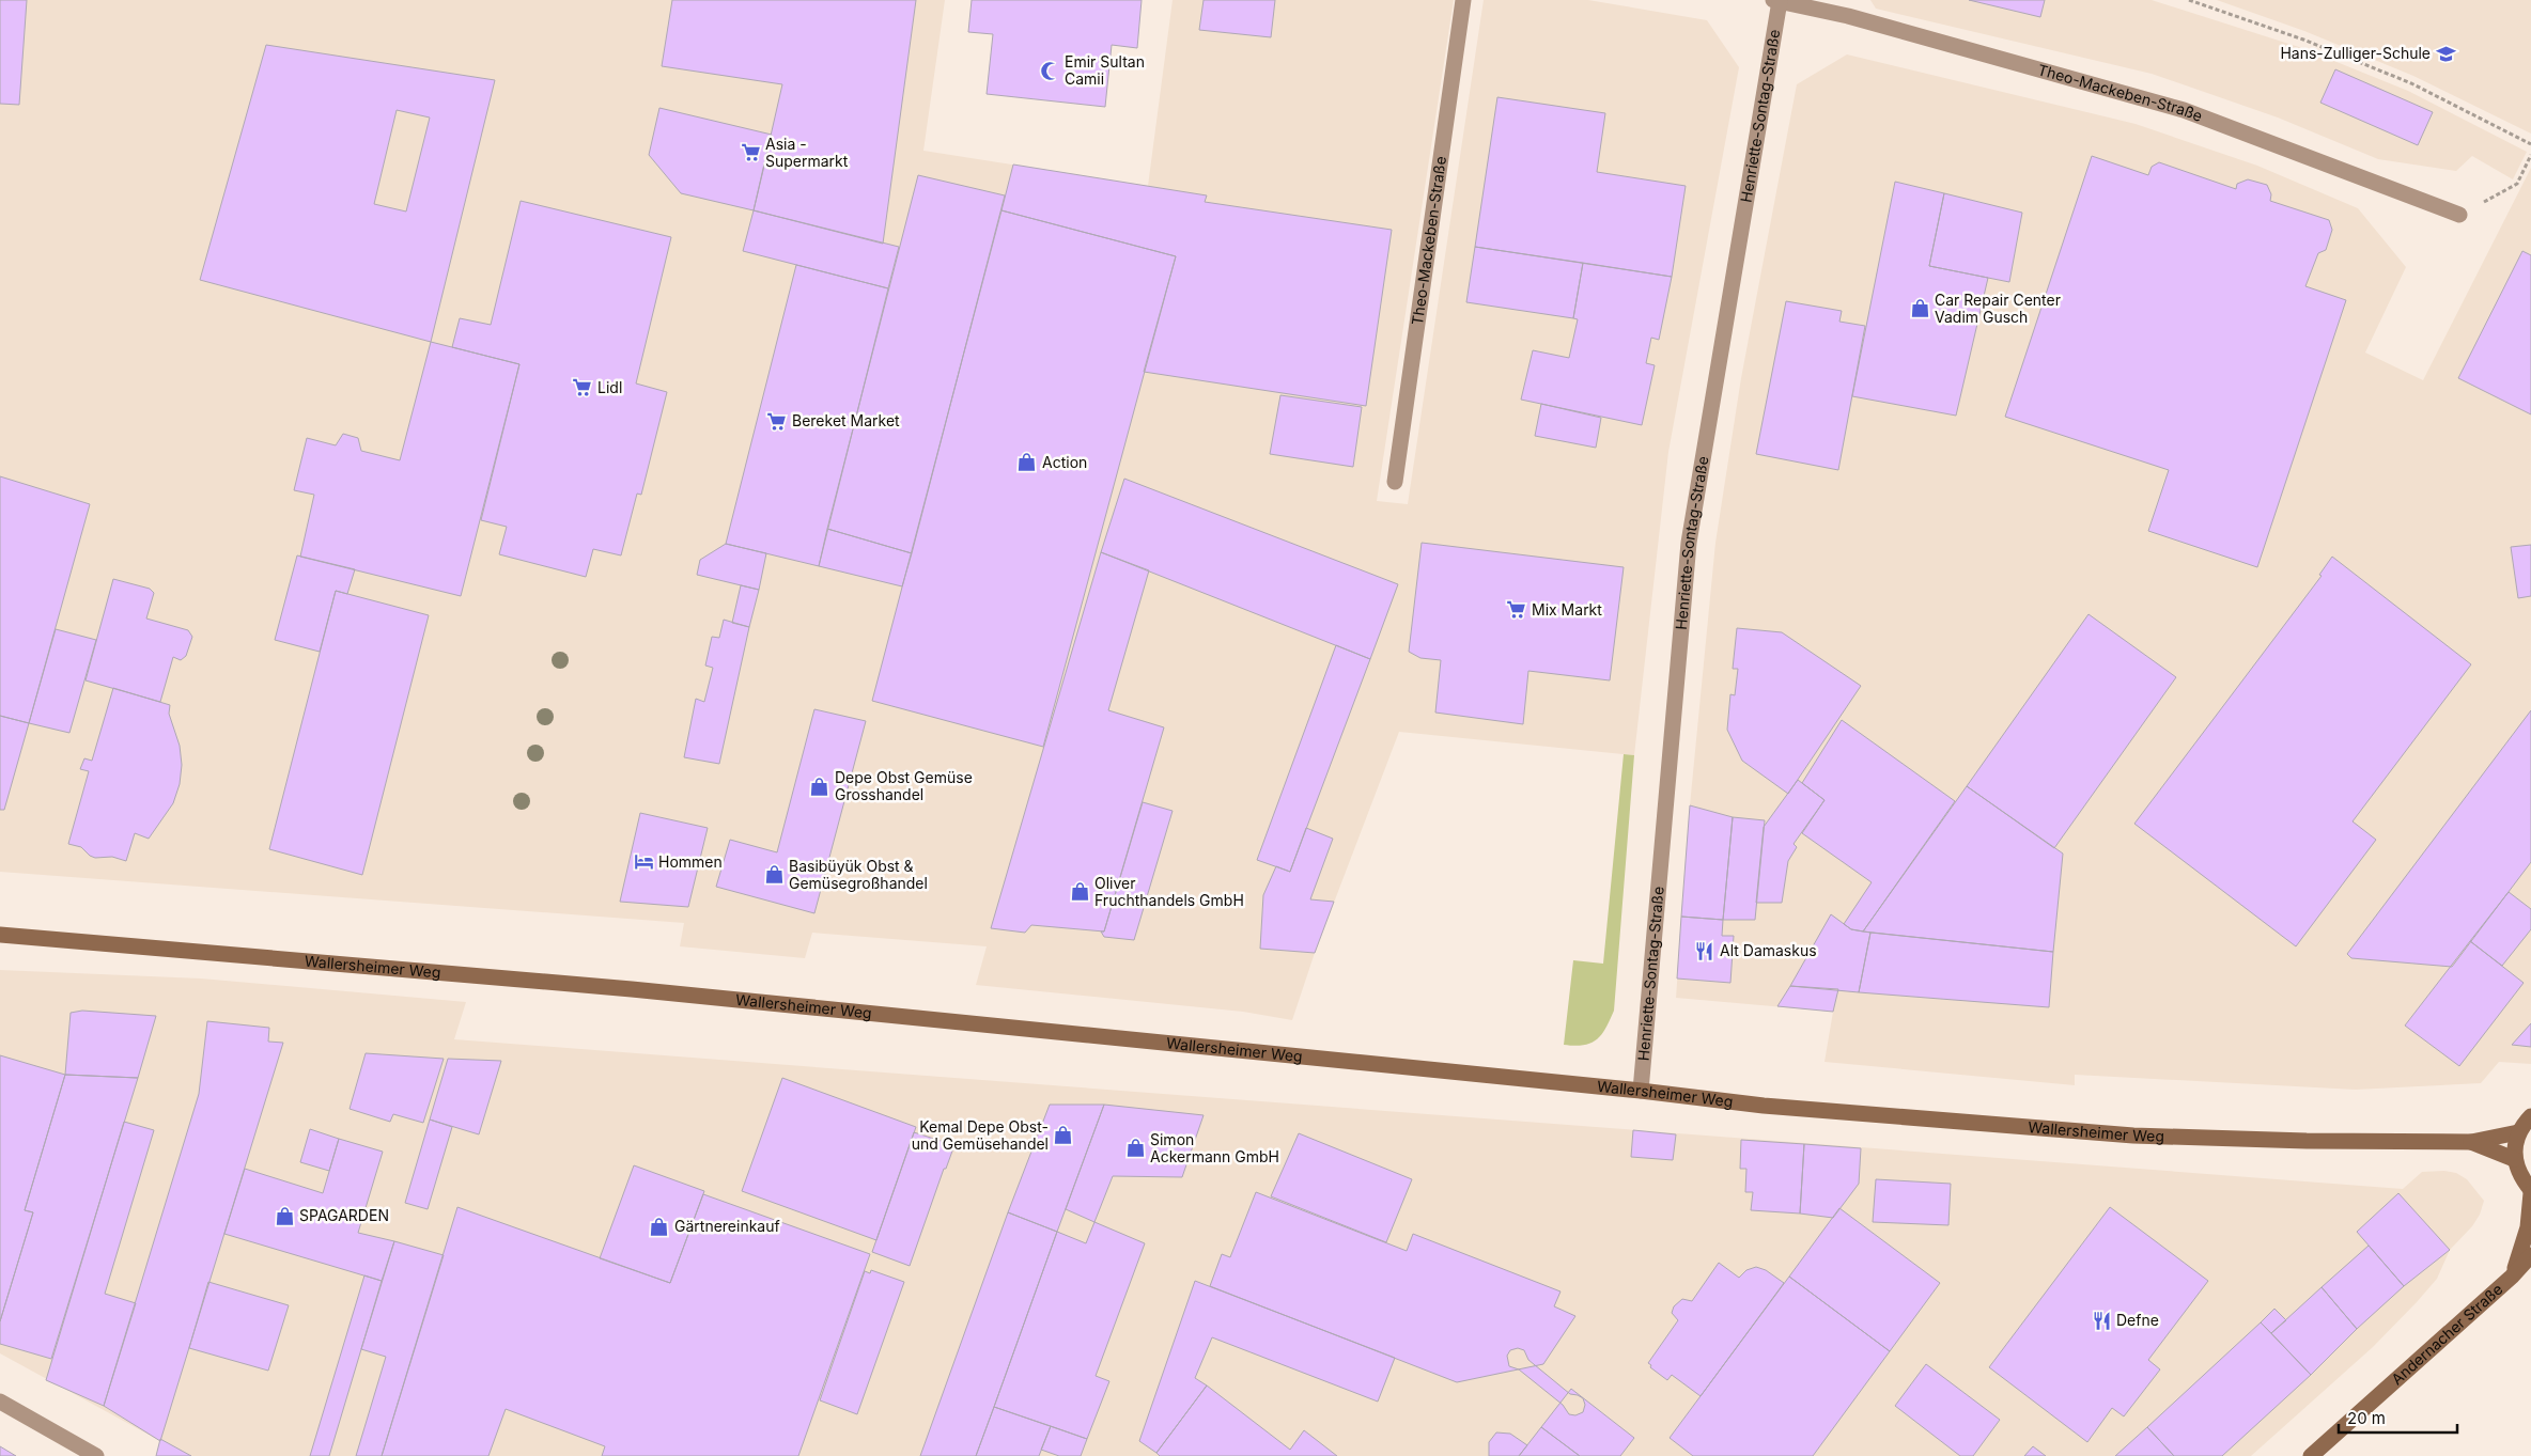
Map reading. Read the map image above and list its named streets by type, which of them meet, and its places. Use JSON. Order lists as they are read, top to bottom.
{
  "streets": {
    "street": [
      "Theo-Mackeben-Straße",
      "Henriette-Sontag-Straße",
      "Wallersheimer Weg",
      "Andernacher Straße"
    ]
  },
  "crossings": [
    ["Theo-Mackeben-Straße", "Henriette-Sontag-Straße"],
    ["Henriette-Sontag-Straße", "Wallersheimer Weg"]
  ],
  "places": {
    "school or university": ["Hans-Zulliger-Schule"],
    "mosque": ["Emir Sultan Camii"],
    "supermarket": [
      "Asia - Supermarkt",
      "Lidl",
      "Bereket Market",
      "Mix Markt"
    ],
    "shop": [
      "Car Repair Center Vadim Gusch",
      "Action",
      "Depe Obst Gemüse Grosshandel",
      "Basibüyük Obst & Gemüsegroßhandel",
      "Oliver Fruchthandels GmbH",
      "Kemal Depe Obst- und Gemüsehandel",
      "Simon Ackermann GmbH",
      "SPAGARDEN",
      "Gärtnereinkauf"
    ],
    "hotel": ["Hommen"],
    "restaurant": ["Alt Damaskus", "Defne"]
  },
  "scale_bar": "20 m"
}
